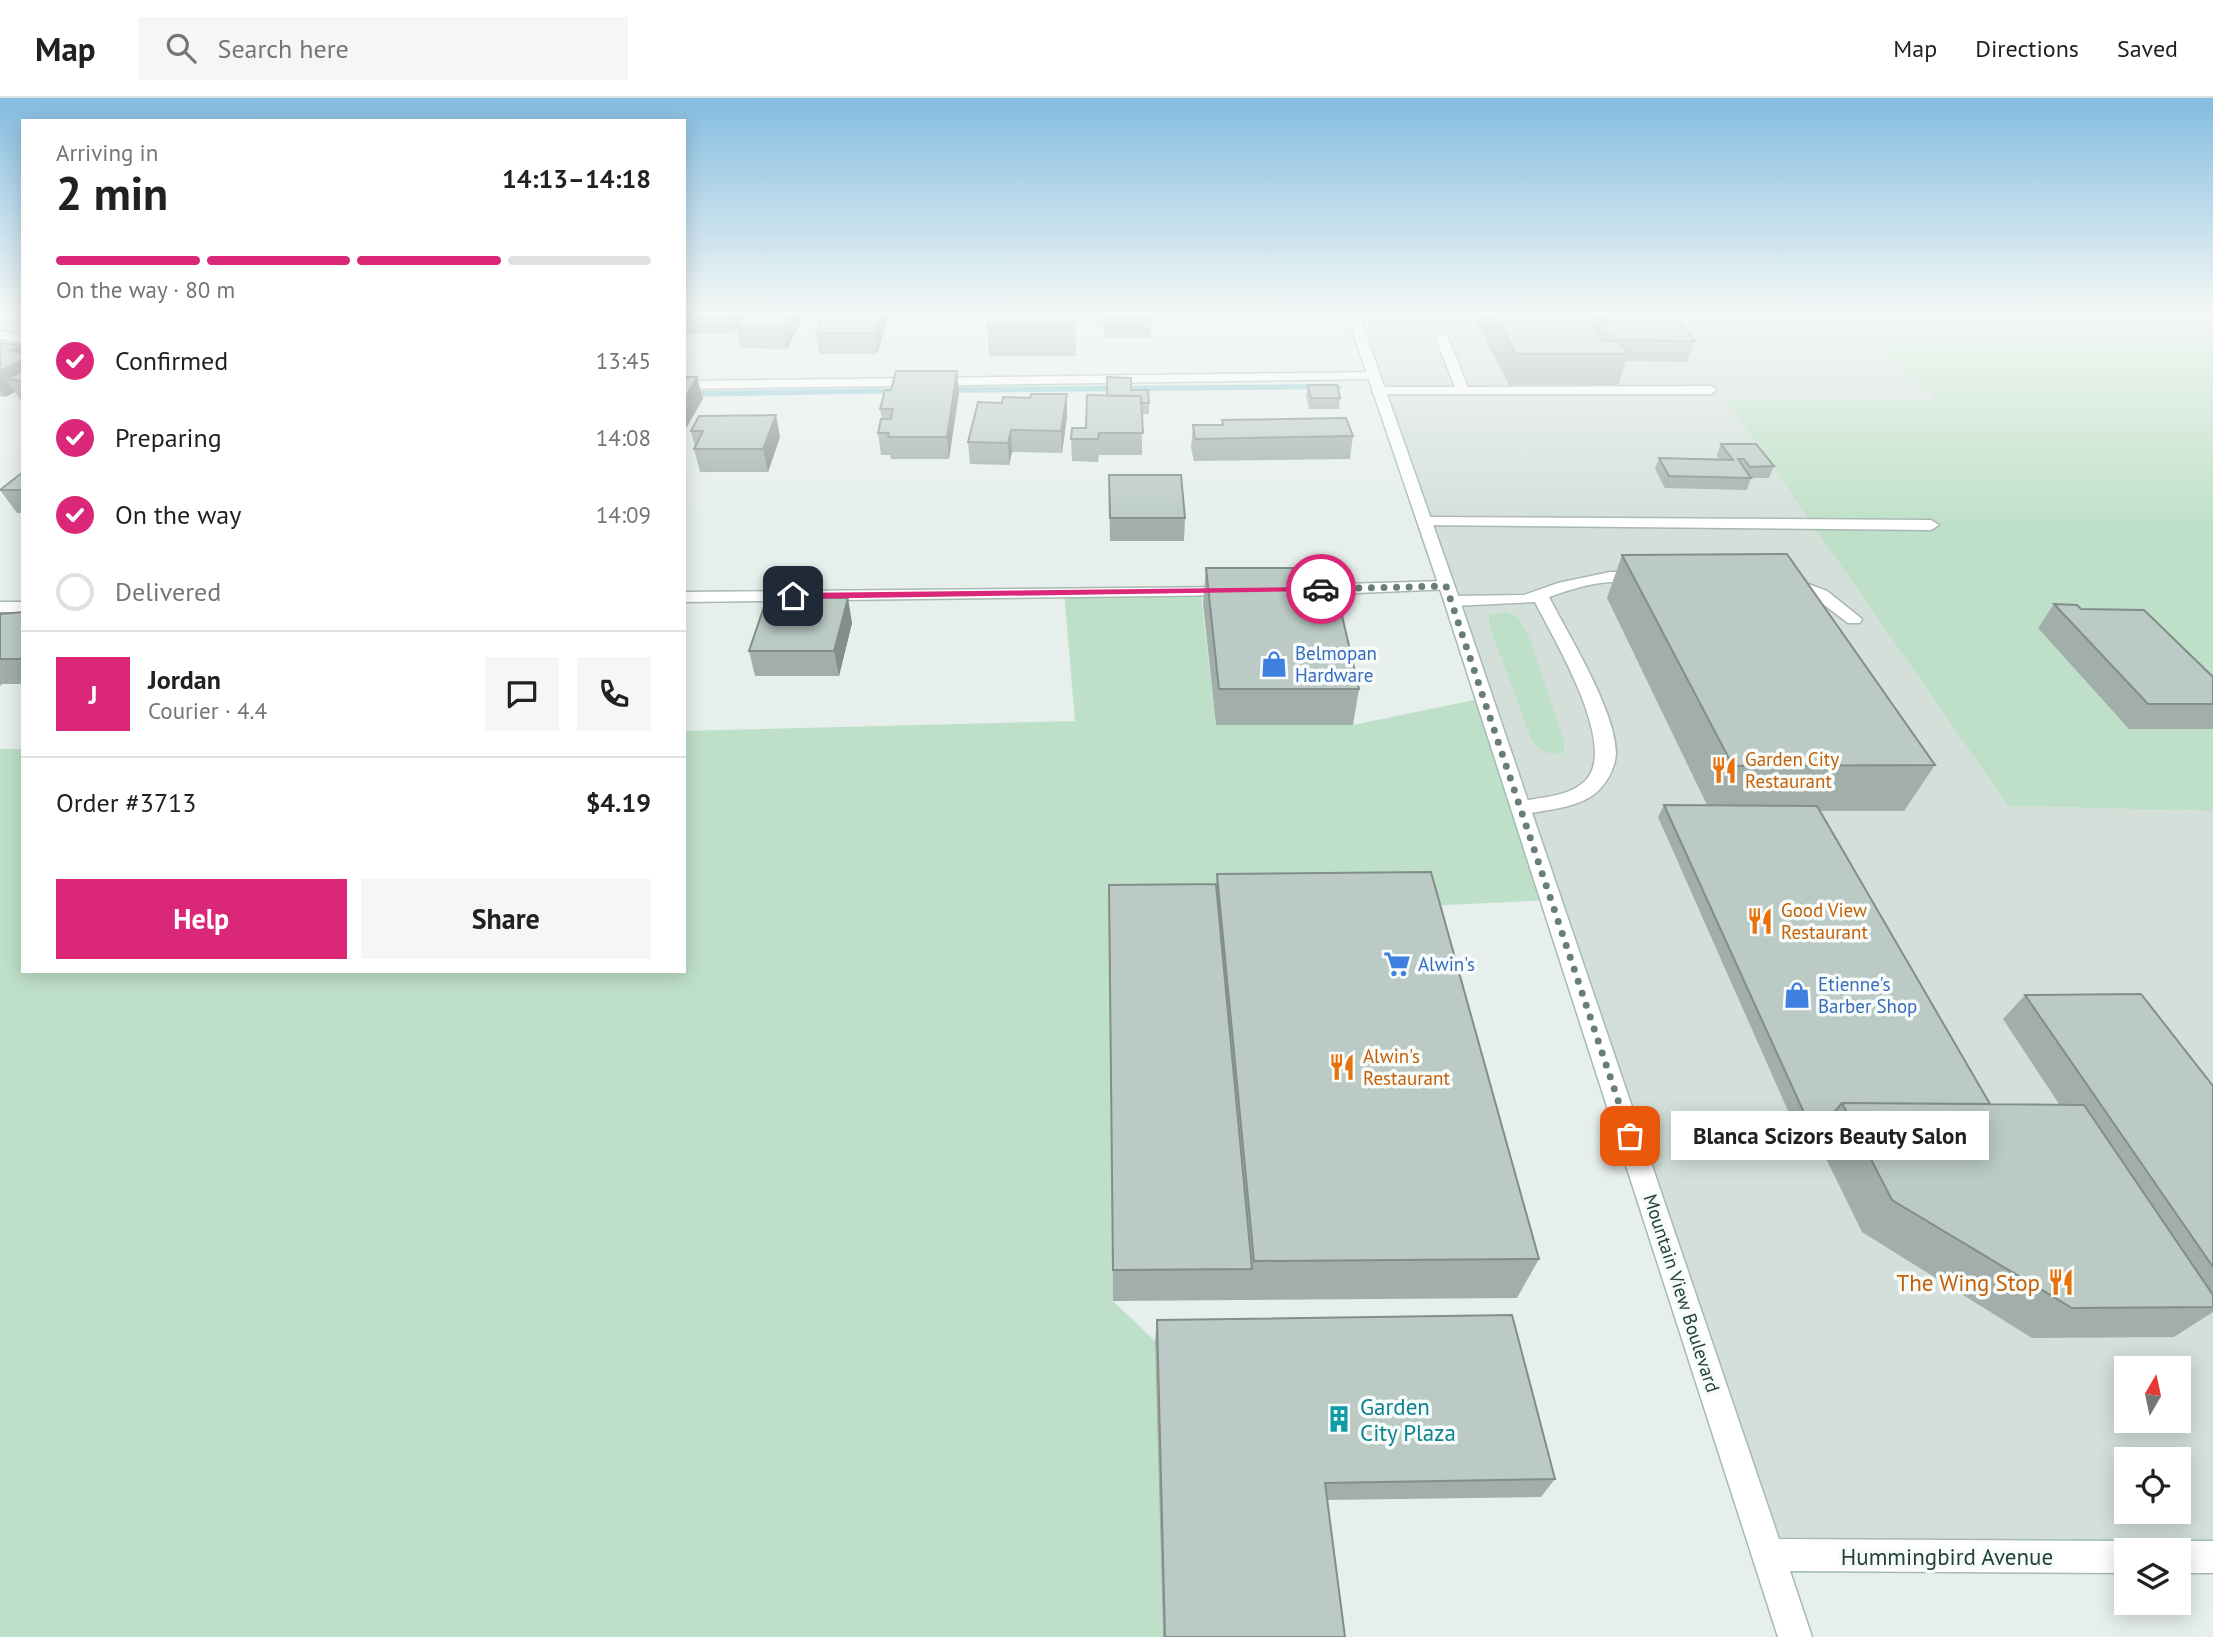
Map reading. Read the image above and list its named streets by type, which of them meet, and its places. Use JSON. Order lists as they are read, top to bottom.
{
  "streets": {
    "street": ["Mountain View Boulevard", "Hummingbird Avenue"]
  },
  "crossings": [
    ["Mountain View Boulevard", "Hummingbird Avenue"]
  ],
  "places": {
    "shop": ["Belmopan Hardware", "Etienne's Barber Shop"],
    "restaurant": [
      "Garden City Restaurant",
      "Good View Restaurant",
      "Alwin's Restaurant",
      "The Wing Stop"
    ],
    "supermarket": ["Alwin's"],
    "other": ["Blanca Scizors Beauty Salon"],
    "building": ["Garden City Plaza"]
  },
  "north": "top",
  "page": {
    "header": "Map",
    "search": "Search here",
    "nav": ["Map", "Directions", "Saved"],
    "heading": ["2 min", "Arriving in", "14:13–14:18"],
    "panel": [
      "Jordan",
      "Courier · 4.4",
      "Order #3713",
      "$4.19"
    ],
    "bar": "On the way · 80 m",
    "list": [
      ["Confirmed", "13:45"],
      ["Preparing", "14:08"],
      ["On the way", "14:09"],
      "Delivered"
    ],
    "round": "J",
    "buttons": ["Help", "Share"],
    "bubble": "Blanca Scizors Beauty Salon"
  }
}
